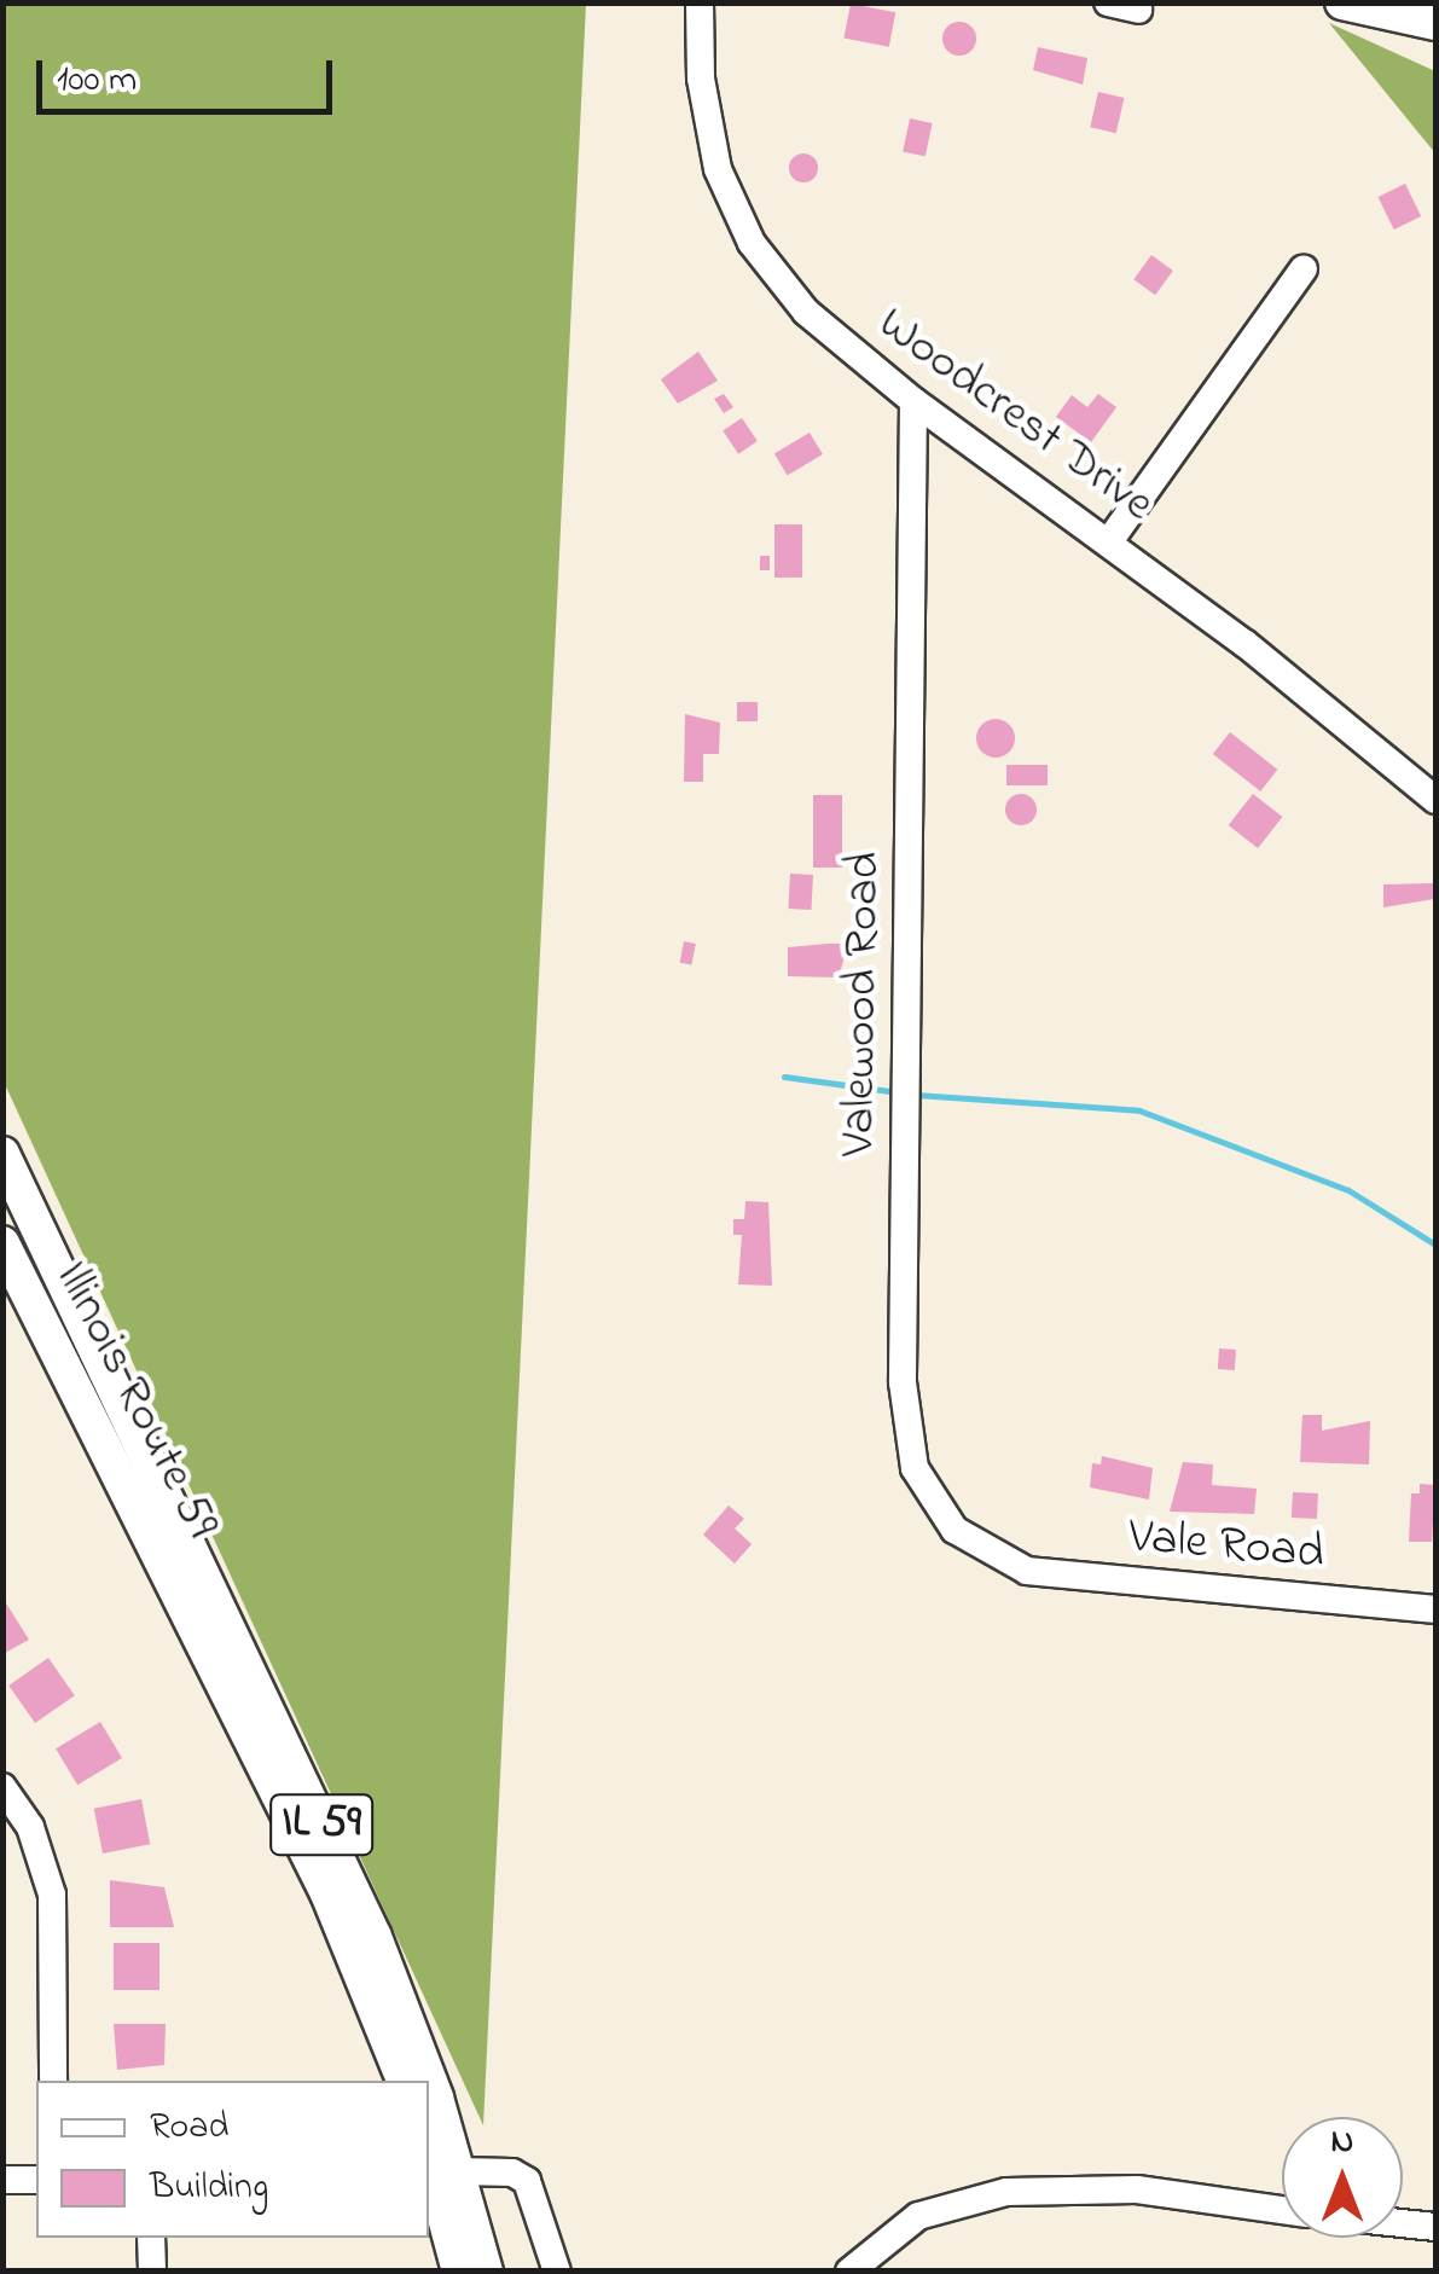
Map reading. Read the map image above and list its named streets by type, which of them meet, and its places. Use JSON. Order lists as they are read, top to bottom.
{
  "streets": {
    "main road": ["Illinois Route 59", "IL 59"],
    "street": ["Woodcrest Drive", "Valewood Road", "Vale Road"]
  },
  "crossings": [
    ["Woodcrest Drive", "Valewood Road"],
    ["Valewood Road", "Vale Road"]
  ],
  "legend": ["Road", "Building"],
  "scale_bar": "100 m",
  "north": "top"
}
